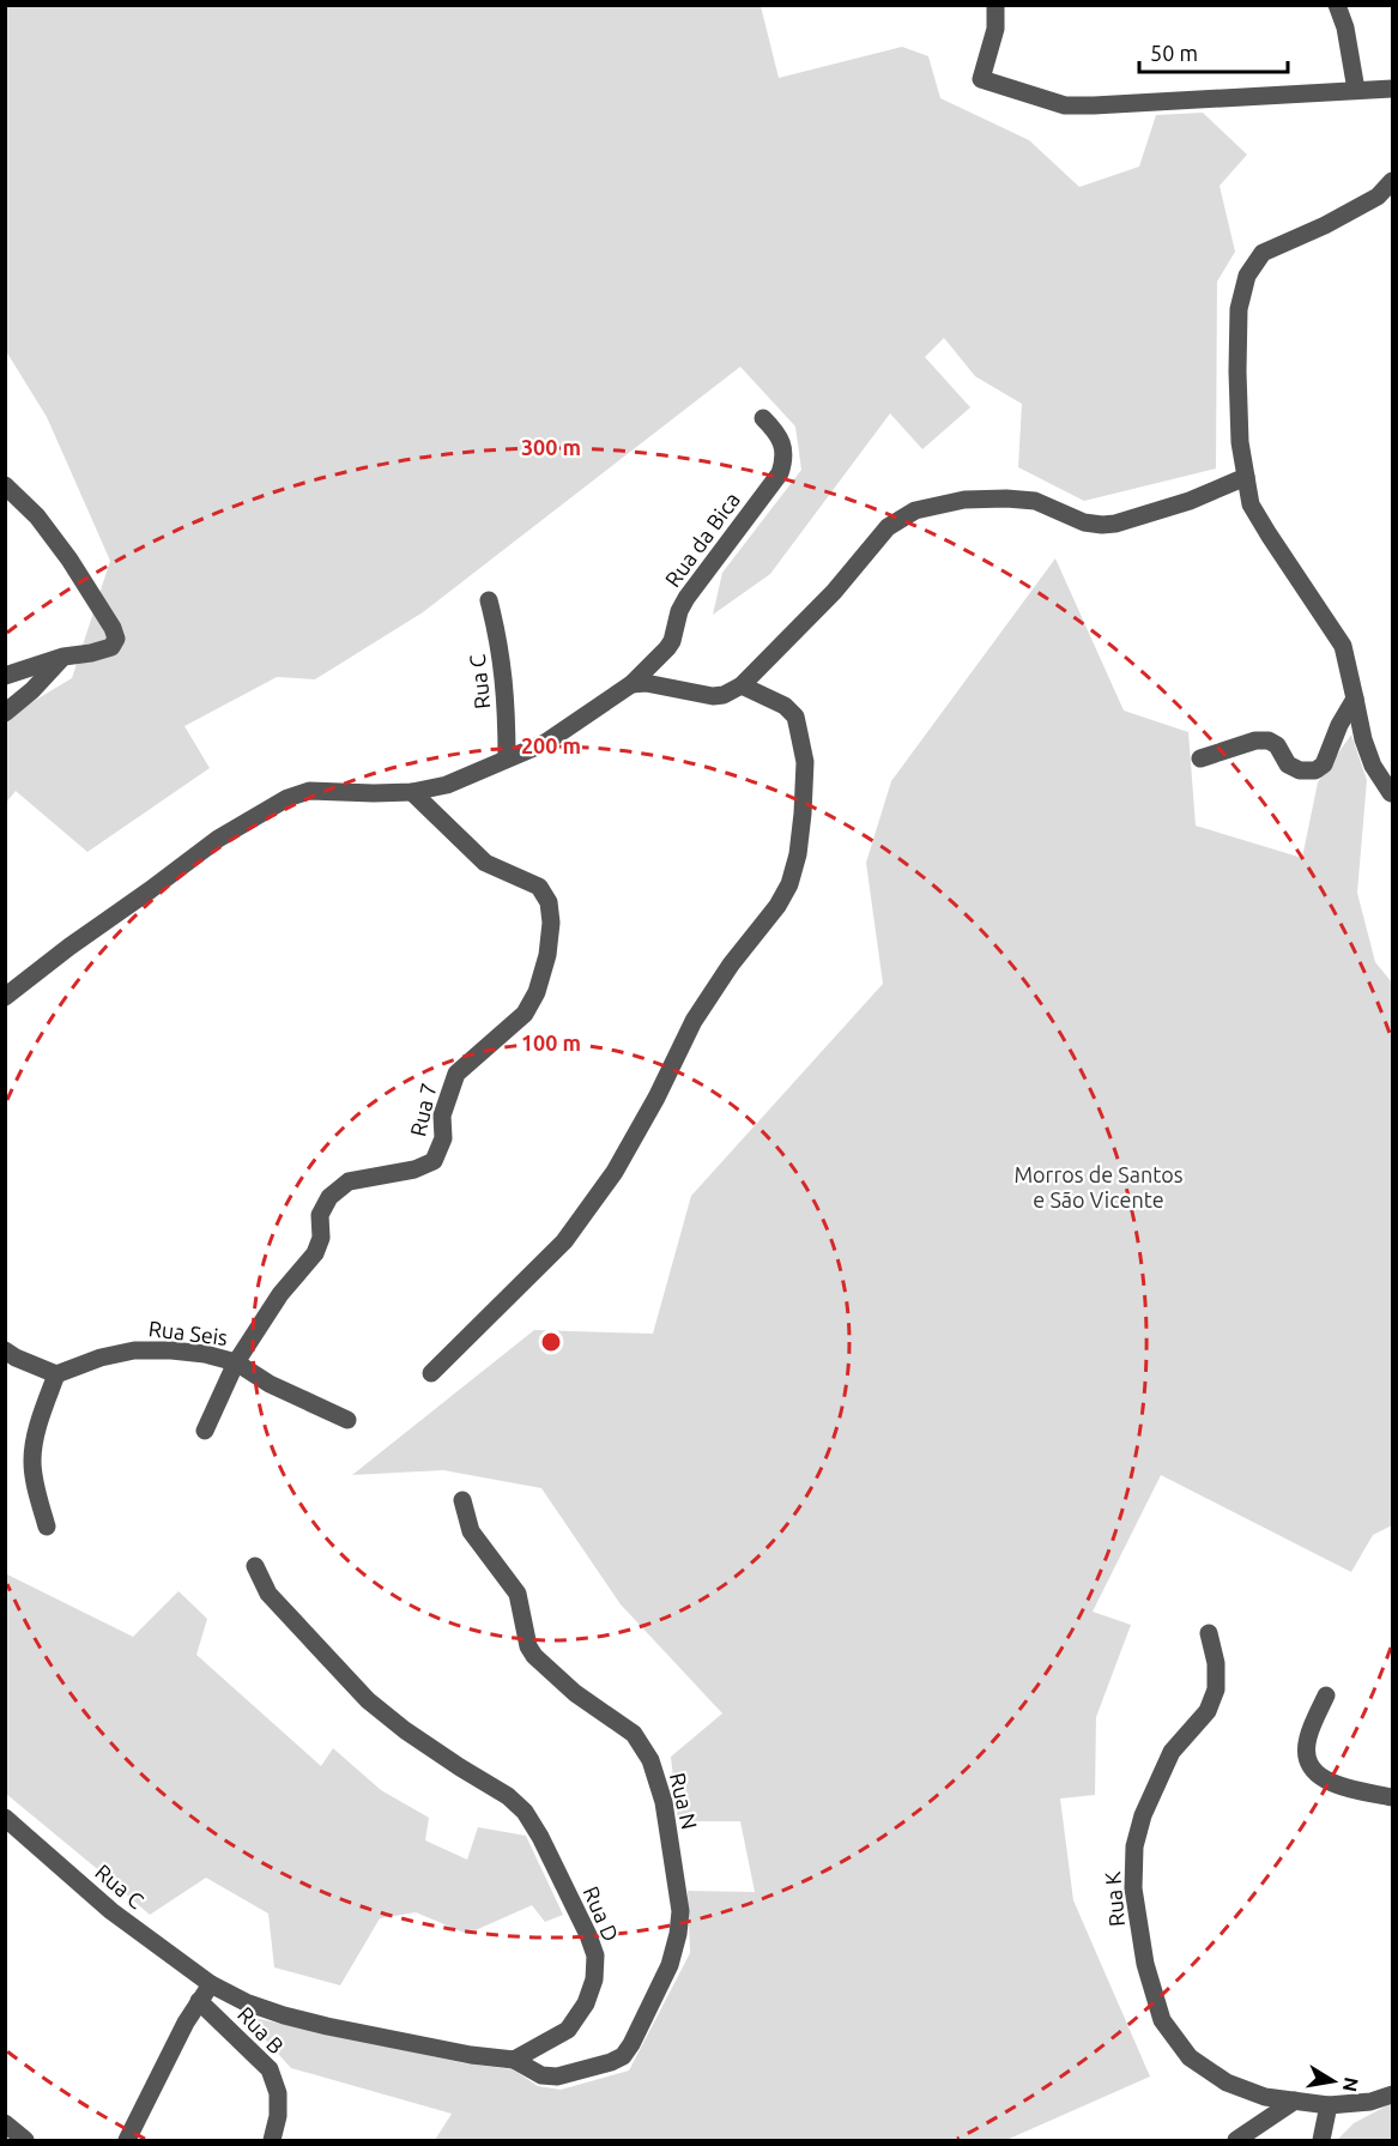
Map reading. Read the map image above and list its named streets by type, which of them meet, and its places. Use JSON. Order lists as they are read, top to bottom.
{
  "streets": {
    "street": [
      "Rua da Bica",
      "Rua C",
      "Rua 7",
      "Rua Seis",
      "Rua N",
      "Rua K",
      "Rua D",
      "Rua B"
    ]
  },
  "crossings": [
    ["Rua da Bica", "Rua C"],
    ["Rua da Bica", "Rua 7"],
    ["Rua 7", "Rua Seis"],
    ["Rua N", "Rua D"]
  ],
  "parks": ["Morros de Santos e São Vicente"],
  "scale_bar": "50 m",
  "north": "right",
  "rings": ["300 m", "200 m", "100 m"]
}
